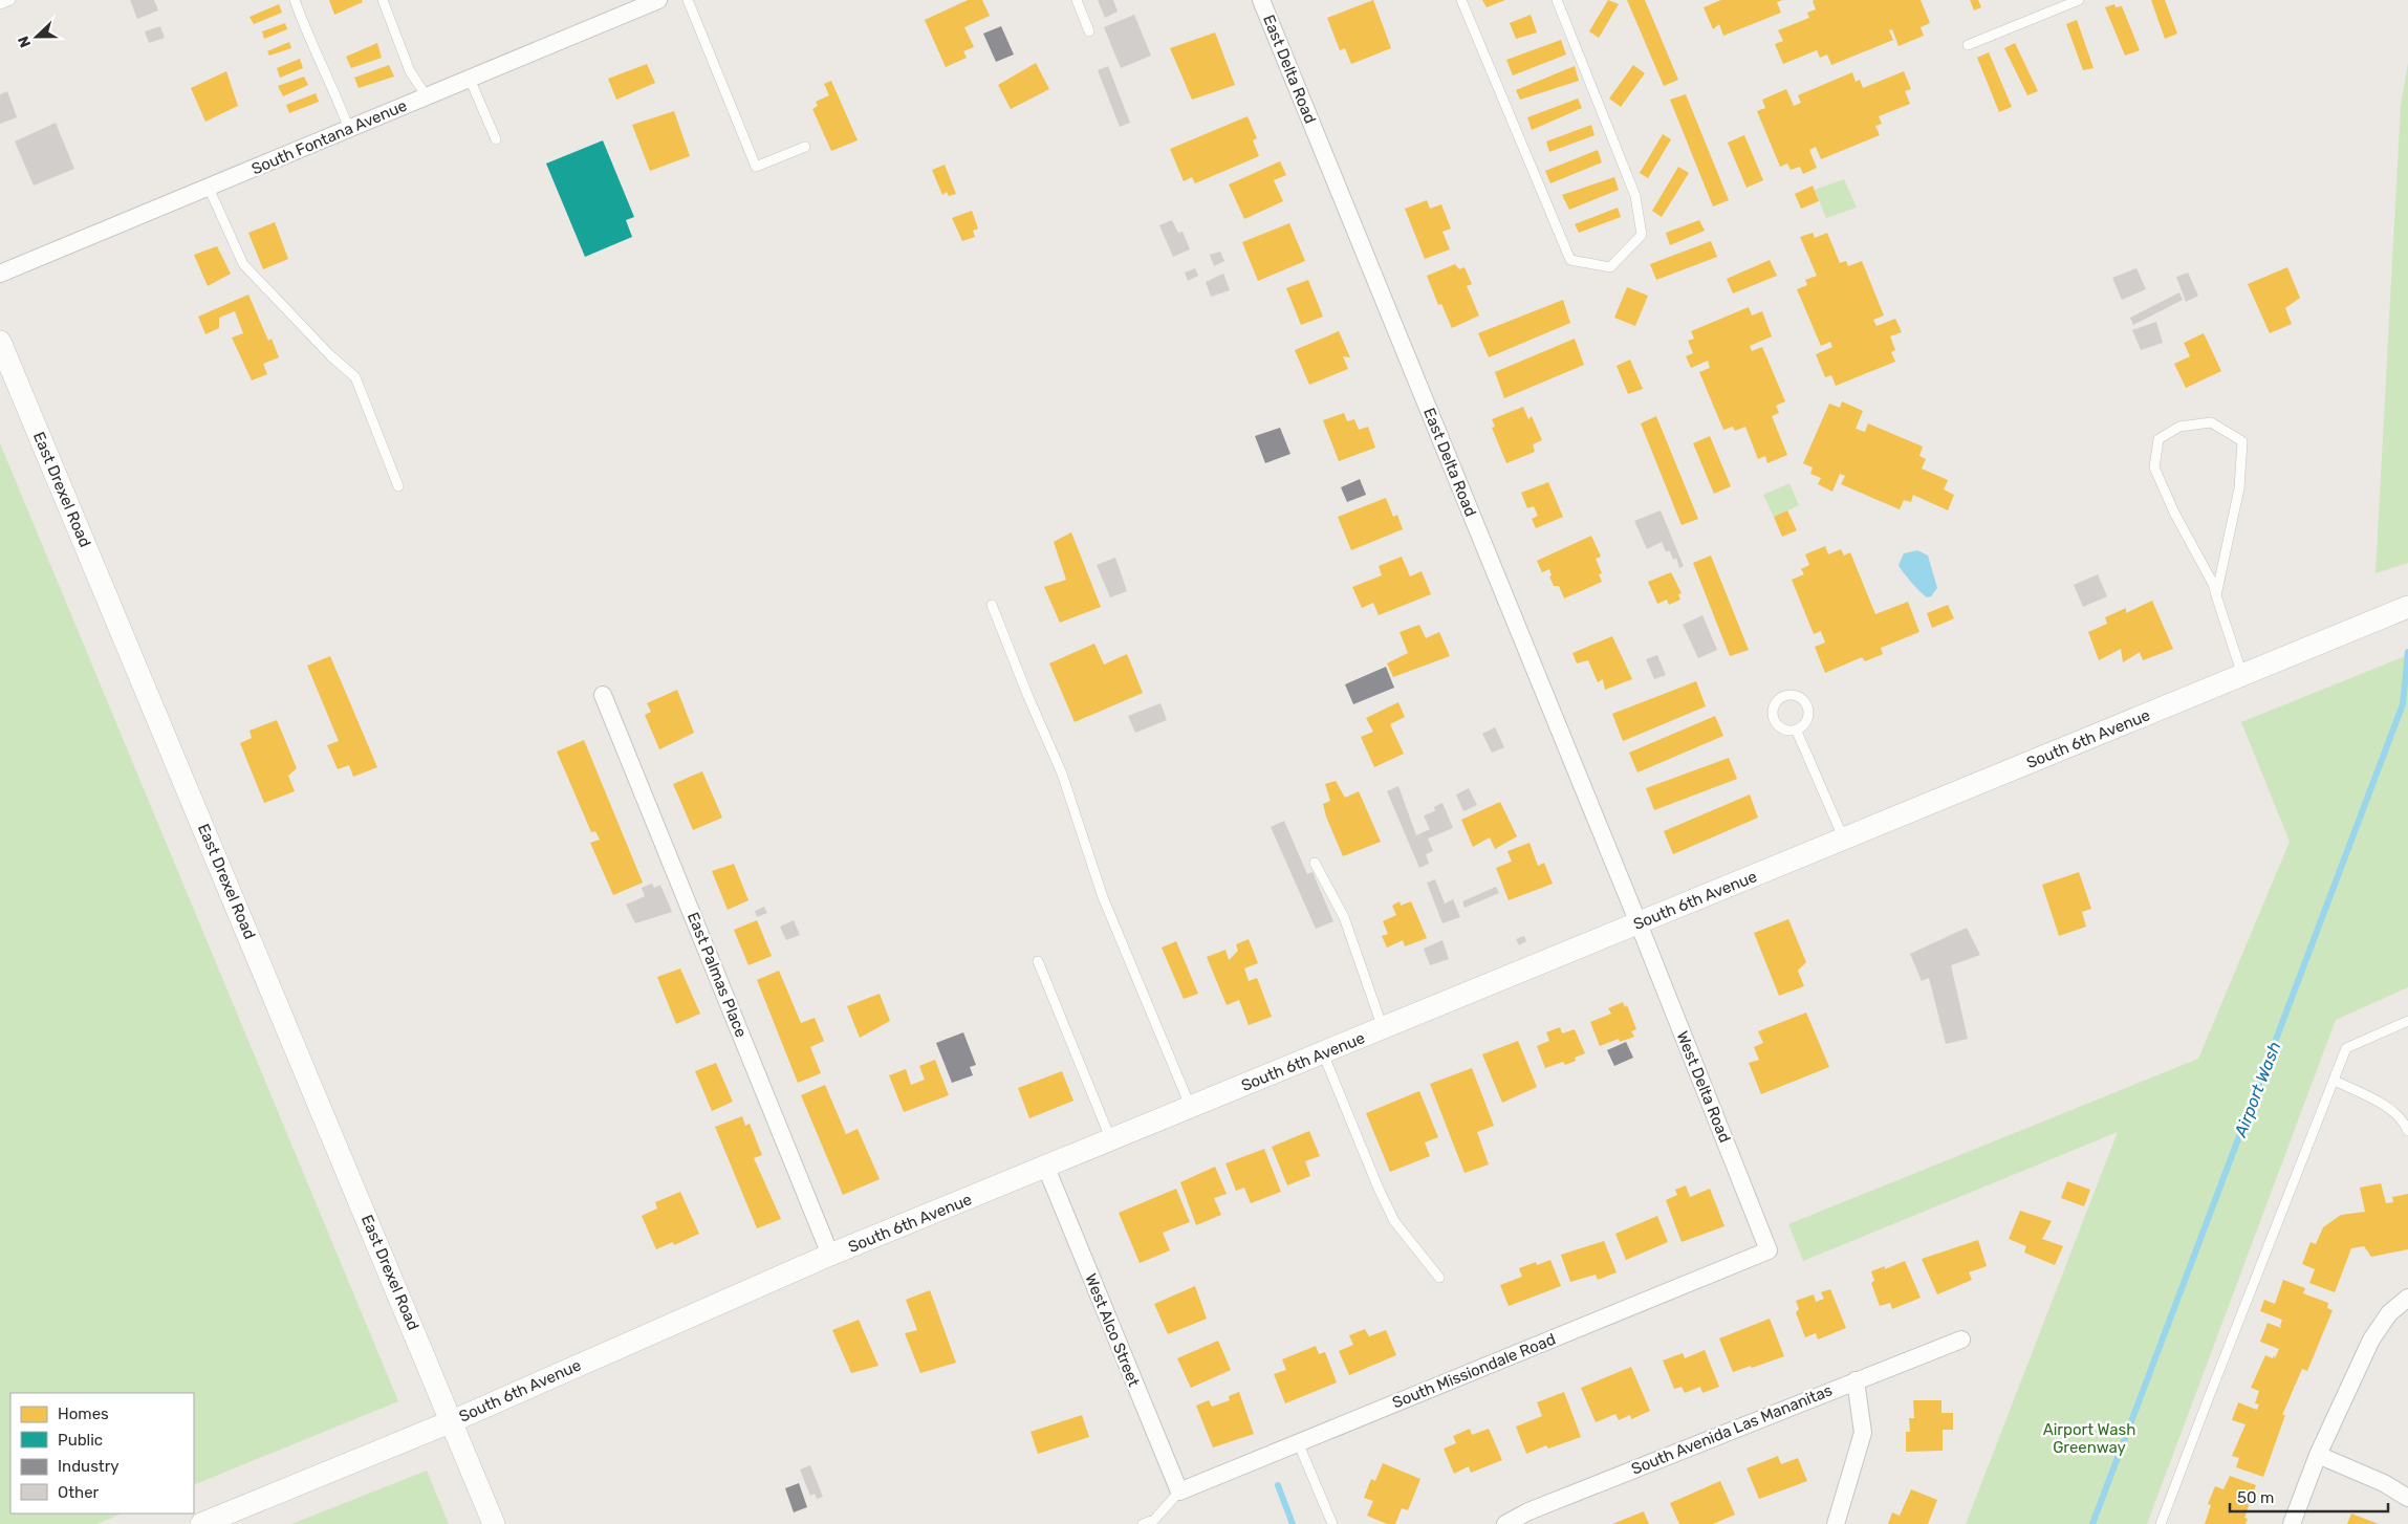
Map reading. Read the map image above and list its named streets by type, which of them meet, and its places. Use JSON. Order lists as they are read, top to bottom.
{
  "streets": {
    "street": [
      "East Delta Road",
      "South Fontana Avenue",
      "East Drexel Road",
      "South 6th Avenue",
      "East Palmas Place",
      "West Delta Road",
      "West Alco Street",
      "South Missiondale Road",
      "South Avenida Las Mananitas"
    ]
  },
  "crossings": [
    ["East Delta Road", "South 6th Avenue"],
    ["East Delta Road", "West Delta Road"],
    ["East Drexel Road", "South 6th Avenue"],
    ["South 6th Avenue", "East Palmas Place"],
    ["South 6th Avenue", "West Delta Road"],
    ["South 6th Avenue", "West Alco Street"],
    ["West Delta Road", "South Missiondale Road"],
    ["West Alco Street", "South Missiondale Road"]
  ],
  "water": ["Airport Wash"],
  "parks": ["Airport Wash Greenway"],
  "legend": [
    "Homes",
    "Public",
    "Industry",
    "Other"
  ],
  "scale_bar": "50 m",
  "north": "left"
}
